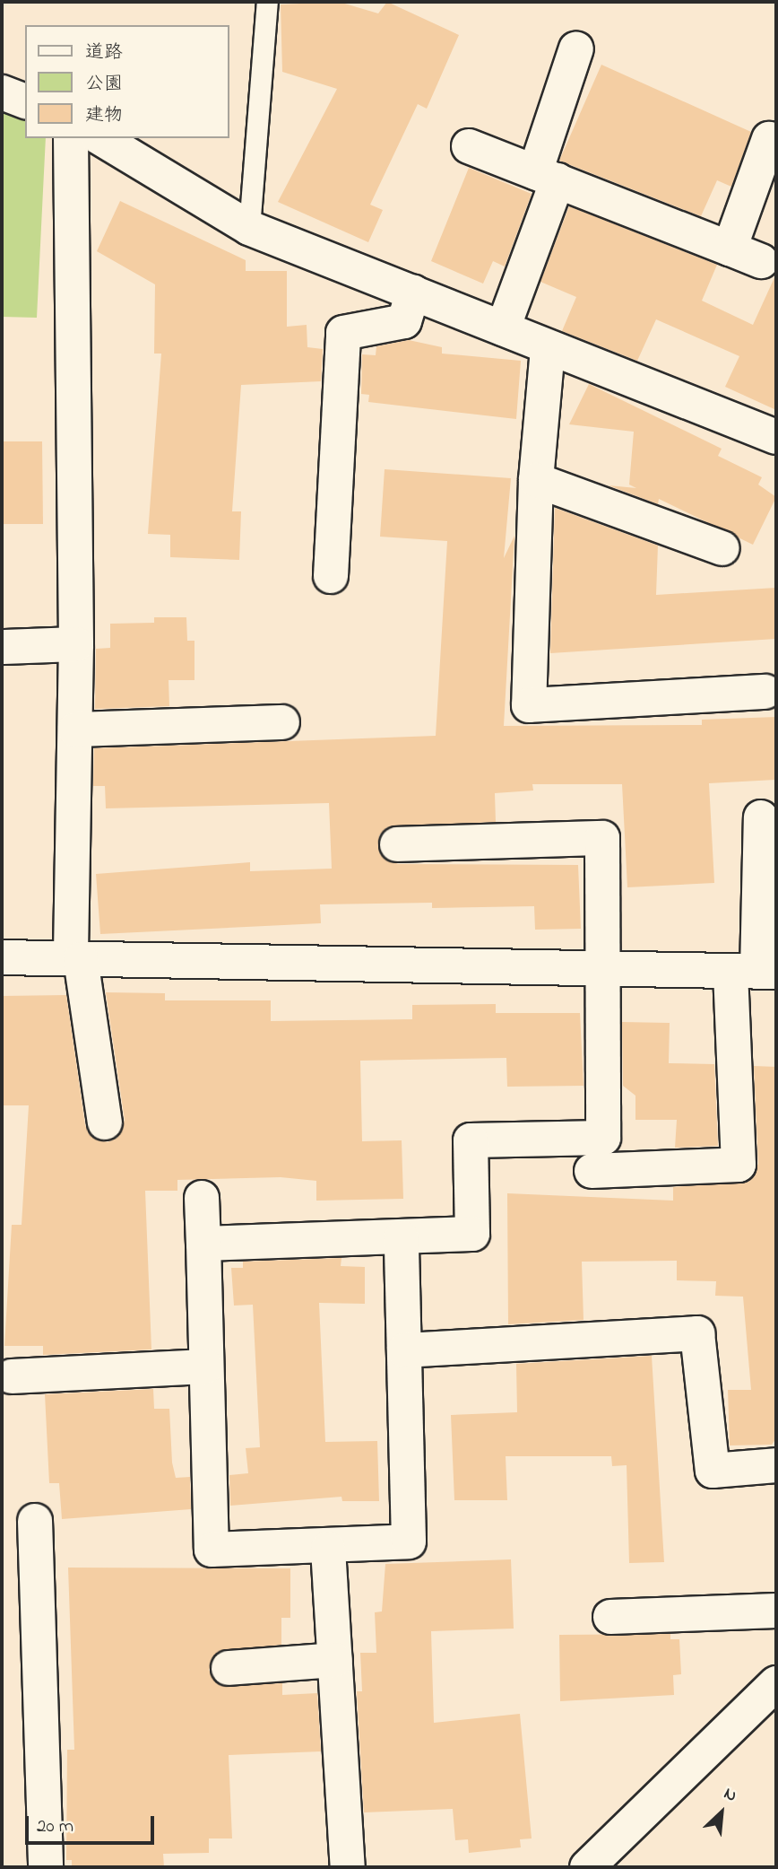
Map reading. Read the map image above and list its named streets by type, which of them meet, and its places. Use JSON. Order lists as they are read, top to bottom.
{
  "legend": ["道路", "公園", "建物"],
  "scale_bar": "20 m",
  "north": "top right"
}
